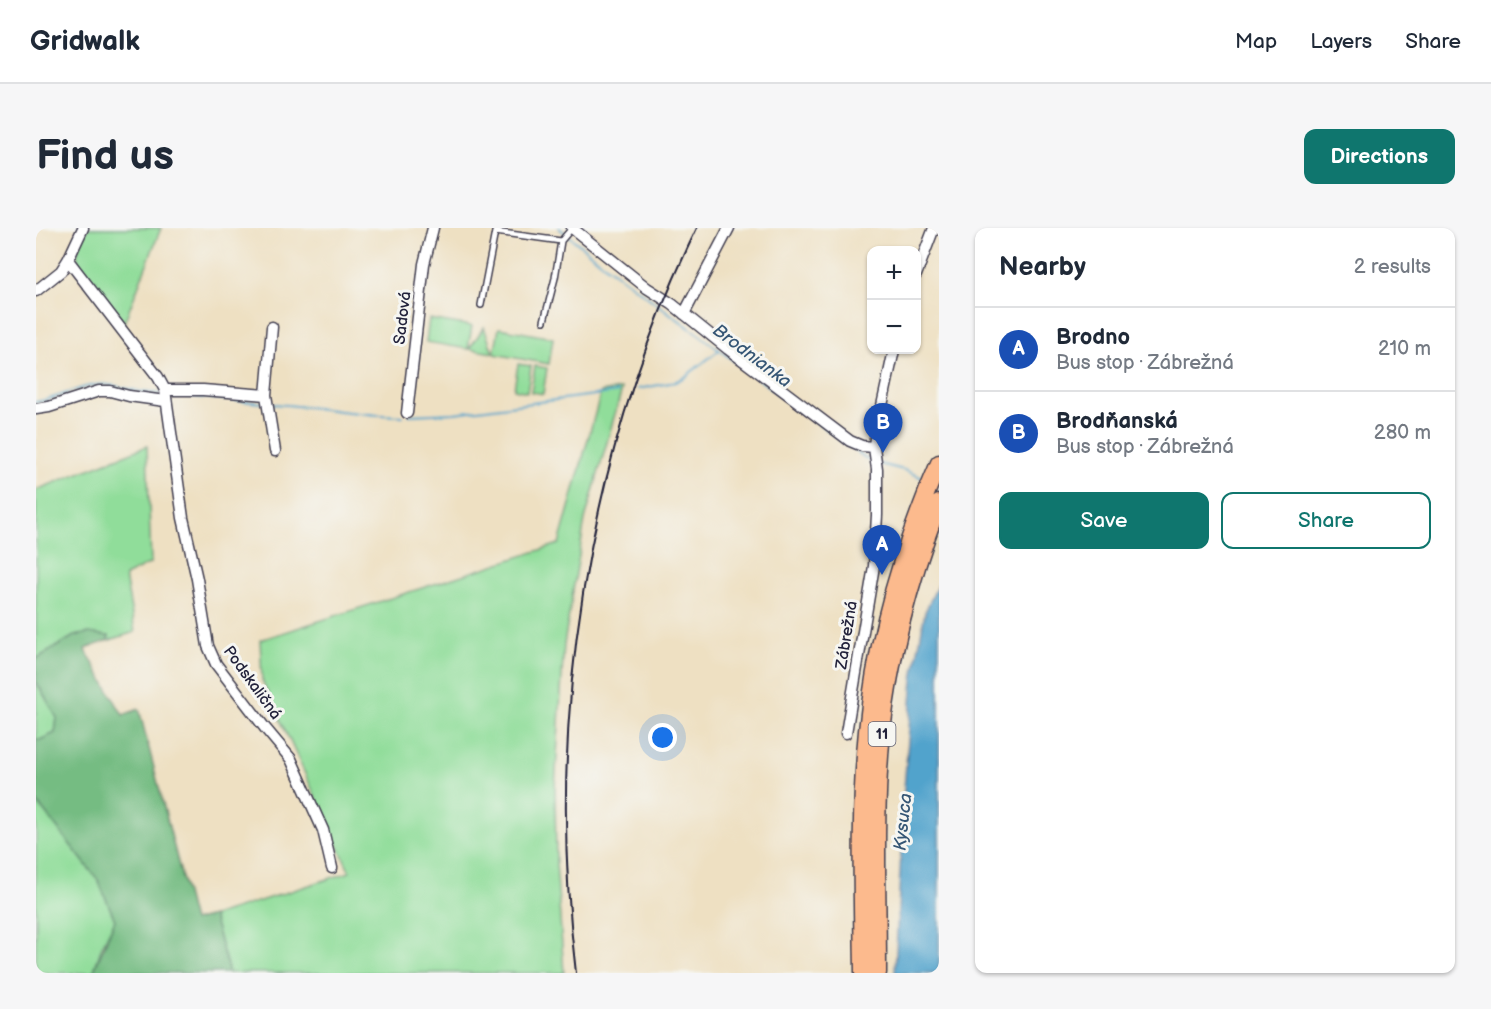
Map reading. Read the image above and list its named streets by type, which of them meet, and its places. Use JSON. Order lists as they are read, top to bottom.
{
  "streets": {
    "main road": ["11"],
    "street": ["Sadová", "Zábrežná", "Podskaličná"]
  },
  "water": ["Brodnianka", "Kysuca"],
  "page": {
    "header": "Gridwalk",
    "nav": ["Map", "Layers", "Share"],
    "buttons": [
      "Directions",
      ["Save", "Share"]
    ],
    "title": "Find us",
    "heading": ["Nearby", "2 results"],
    "map_buttons": ["+", "−"],
    "list": [
      {
        "mark": "A",
        "name": "Brodno",
        "note": "Bus stop · Zábrežná",
        "value": "210 m"
      },
      {
        "mark": "B",
        "name": "Brodňanská",
        "note": "Bus stop · Zábrežná",
        "value": "280 m"
      }
    ],
    "pins": ["B", "A"]
  }
}
